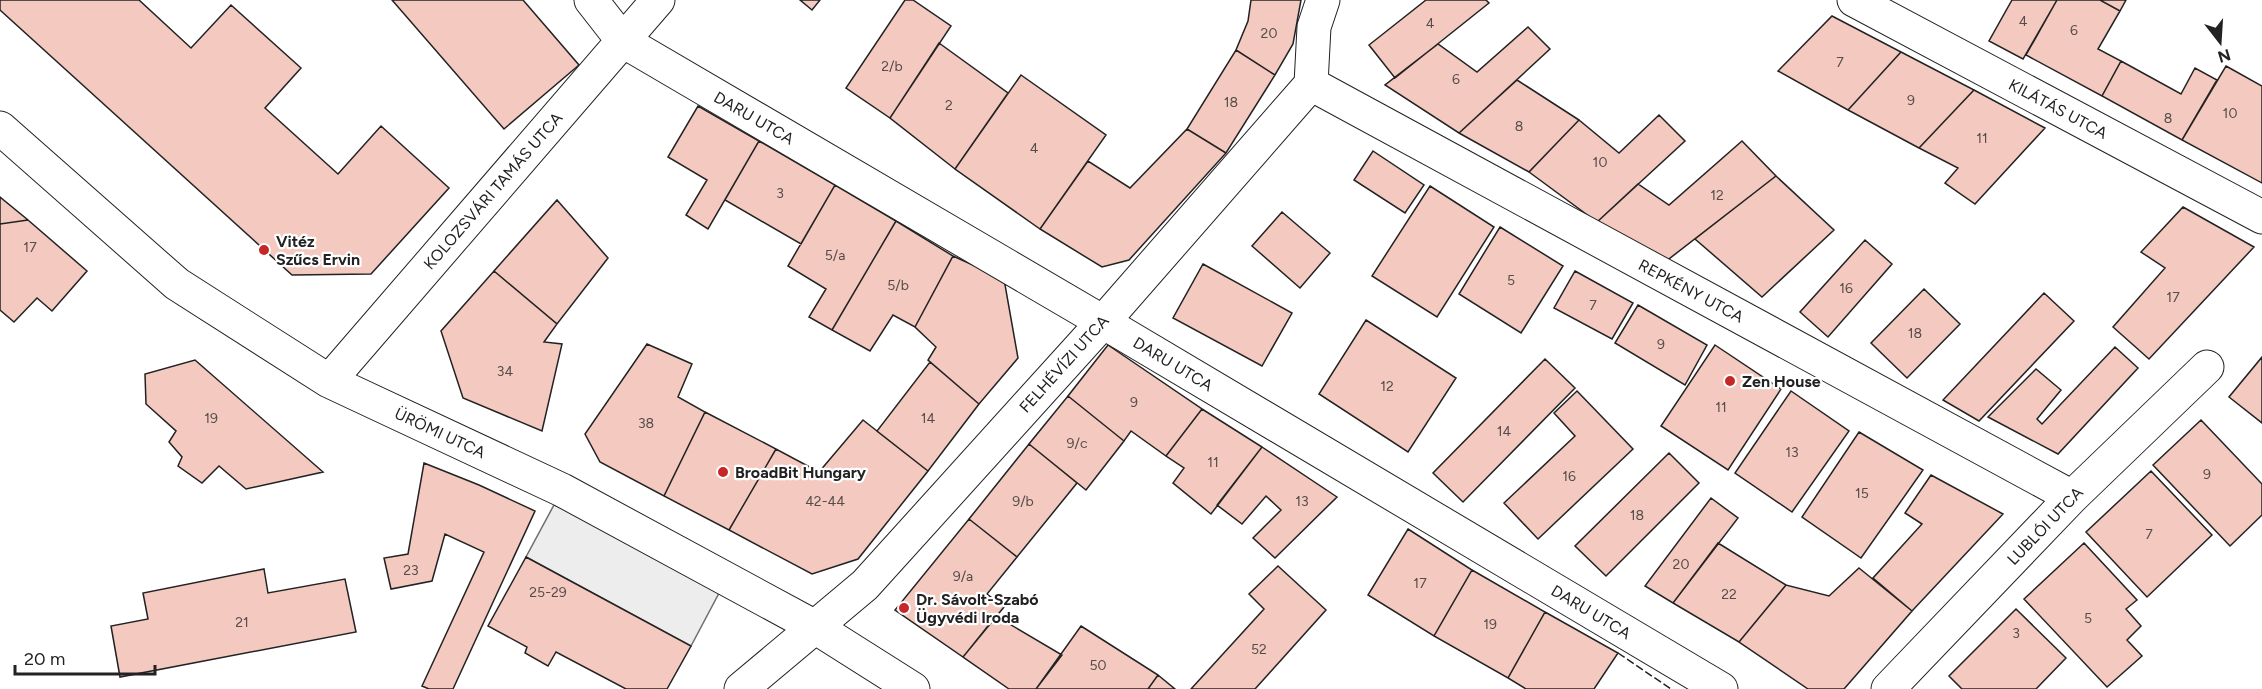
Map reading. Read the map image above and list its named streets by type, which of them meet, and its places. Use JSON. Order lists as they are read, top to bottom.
{
  "streets": {
    "street": [
      "KILÁTÁS UTCA",
      "DARU UTCA",
      "KOLOZSVÁRI TAMÁS UTCA",
      "REPKÉNY UTCA",
      "FELHÉVÍZI UTCA",
      "ÜRÖMI UTCA",
      "LUBLÓI UTCA"
    ]
  },
  "crossings": [
    ["DARU UTCA", "KOLOZSVÁRI TAMÁS UTCA"],
    ["DARU UTCA", "FELHÉVÍZI UTCA"],
    ["KOLOZSVÁRI TAMÁS UTCA", "ÜRÖMI UTCA"],
    ["REPKÉNY UTCA", "FELHÉVÍZI UTCA"],
    ["REPKÉNY UTCA", "LUBLÓI UTCA"],
    ["FELHÉVÍZI UTCA", "ÜRÖMI UTCA"]
  ],
  "places": [
    "Vitéz Szűcs Ervin",
    "Zen House",
    "BroadBit Hungary",
    "Dr. Sávolt-Szabó Ügyvédi Iroda"
  ],
  "house_numbers": [
    "4",
    "4",
    "6",
    "20",
    "7",
    "2/b",
    "6",
    "9",
    "18",
    "2",
    "10",
    "8",
    "8",
    "11",
    "4",
    "10",
    "3",
    "12",
    "17",
    "5/a",
    "5",
    "5/b",
    "16",
    "17",
    "7",
    "18",
    "9",
    "34",
    "12",
    "9",
    "11",
    "19",
    "14",
    "38",
    "14",
    "9/c",
    "13",
    "11",
    "9",
    "16",
    "15",
    "42-44",
    "9/b",
    "13",
    "18",
    "7",
    "20",
    "23",
    "9/a",
    "17",
    "25-29",
    "22",
    "5",
    "21",
    "19",
    "3",
    "52",
    "50"
  ],
  "scale_bar": "20 m",
  "north": "bottom"
}
